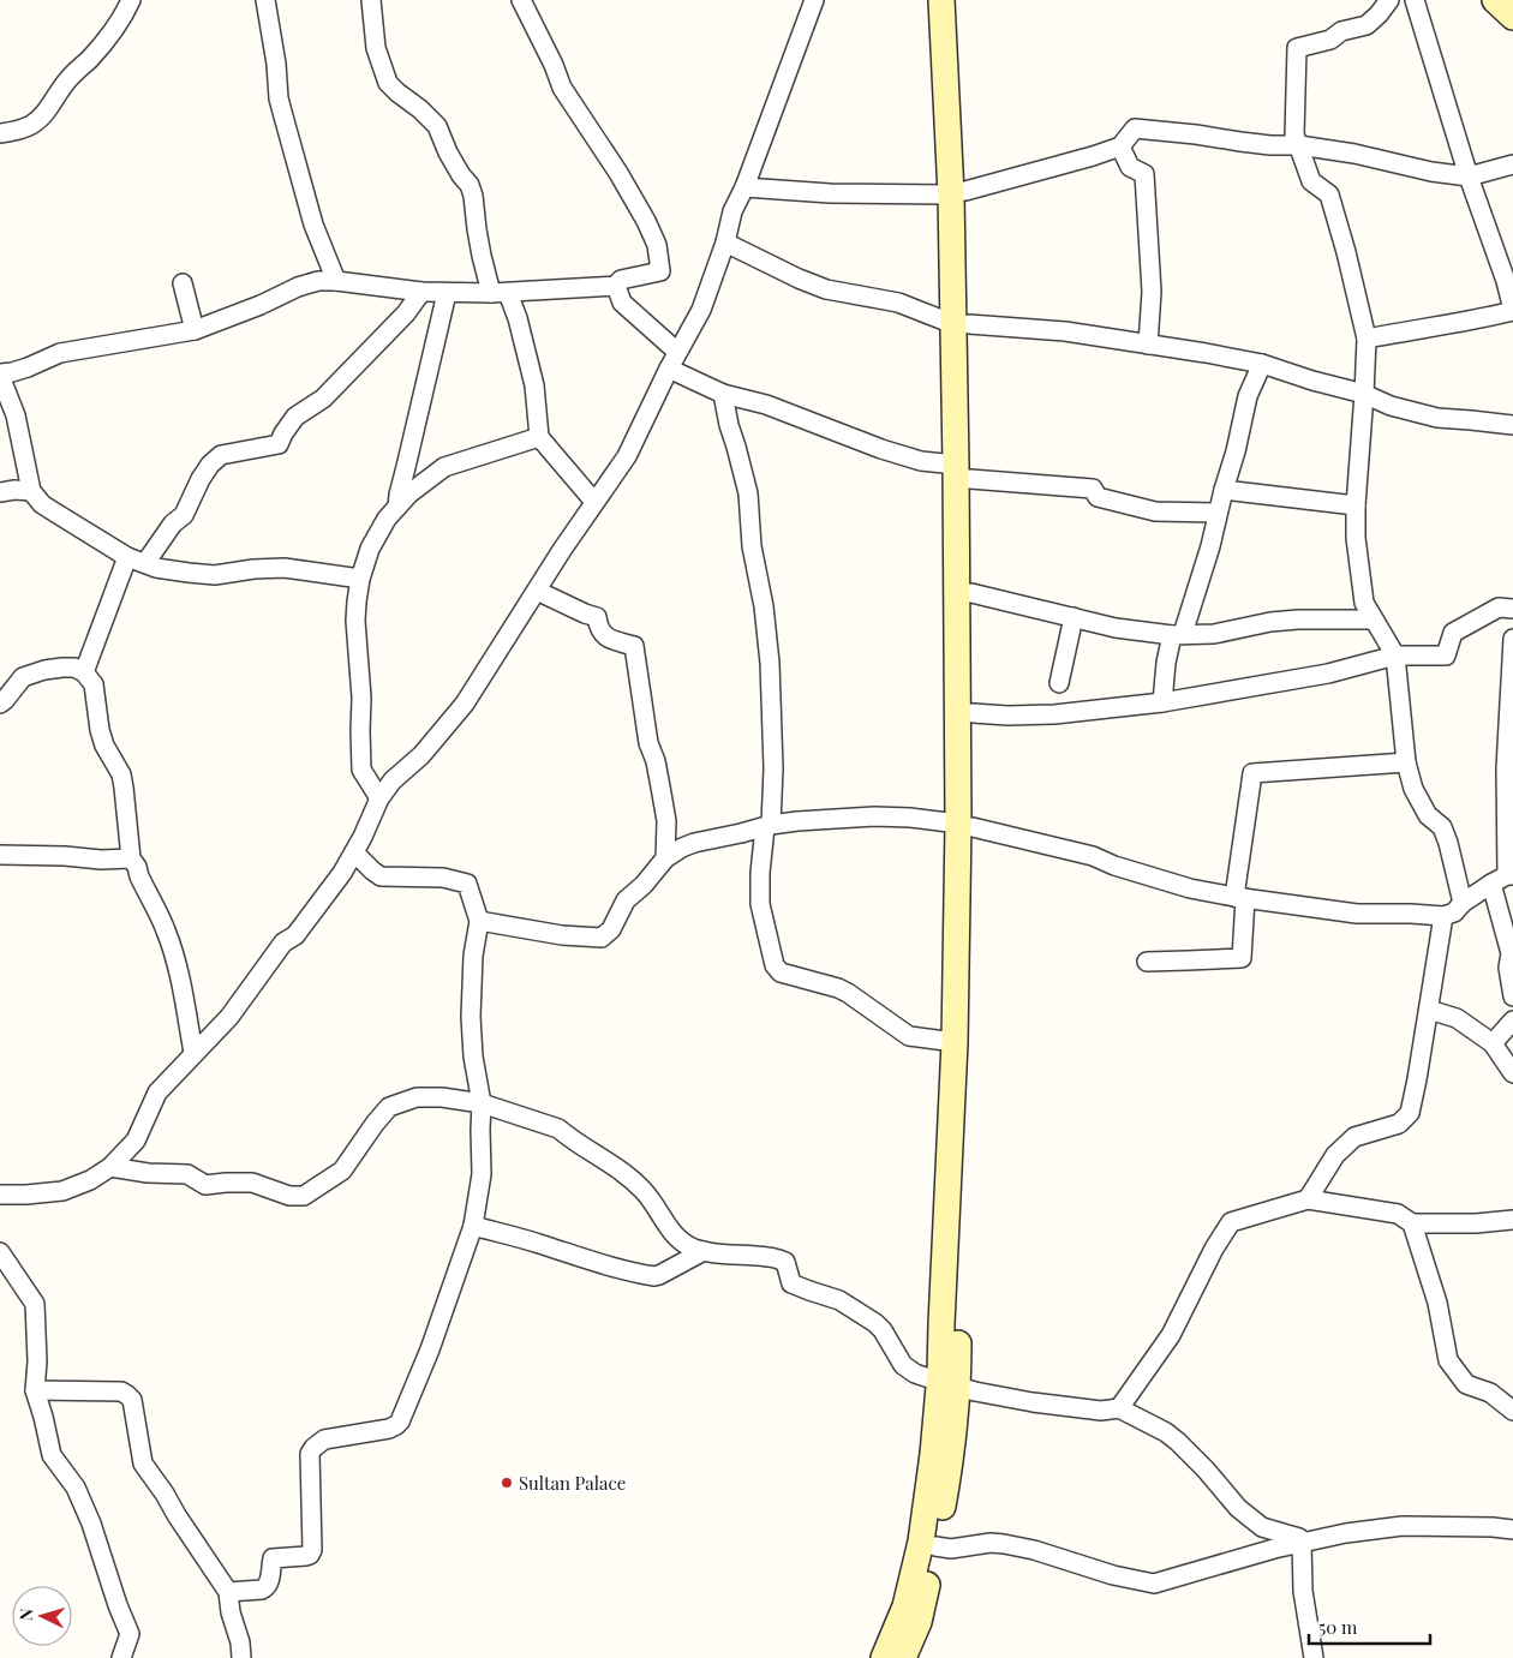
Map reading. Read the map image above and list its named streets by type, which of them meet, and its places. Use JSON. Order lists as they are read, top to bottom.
{
  "places": ["Sultan Palace"],
  "scale_bar": "50 m",
  "north": "left"
}
